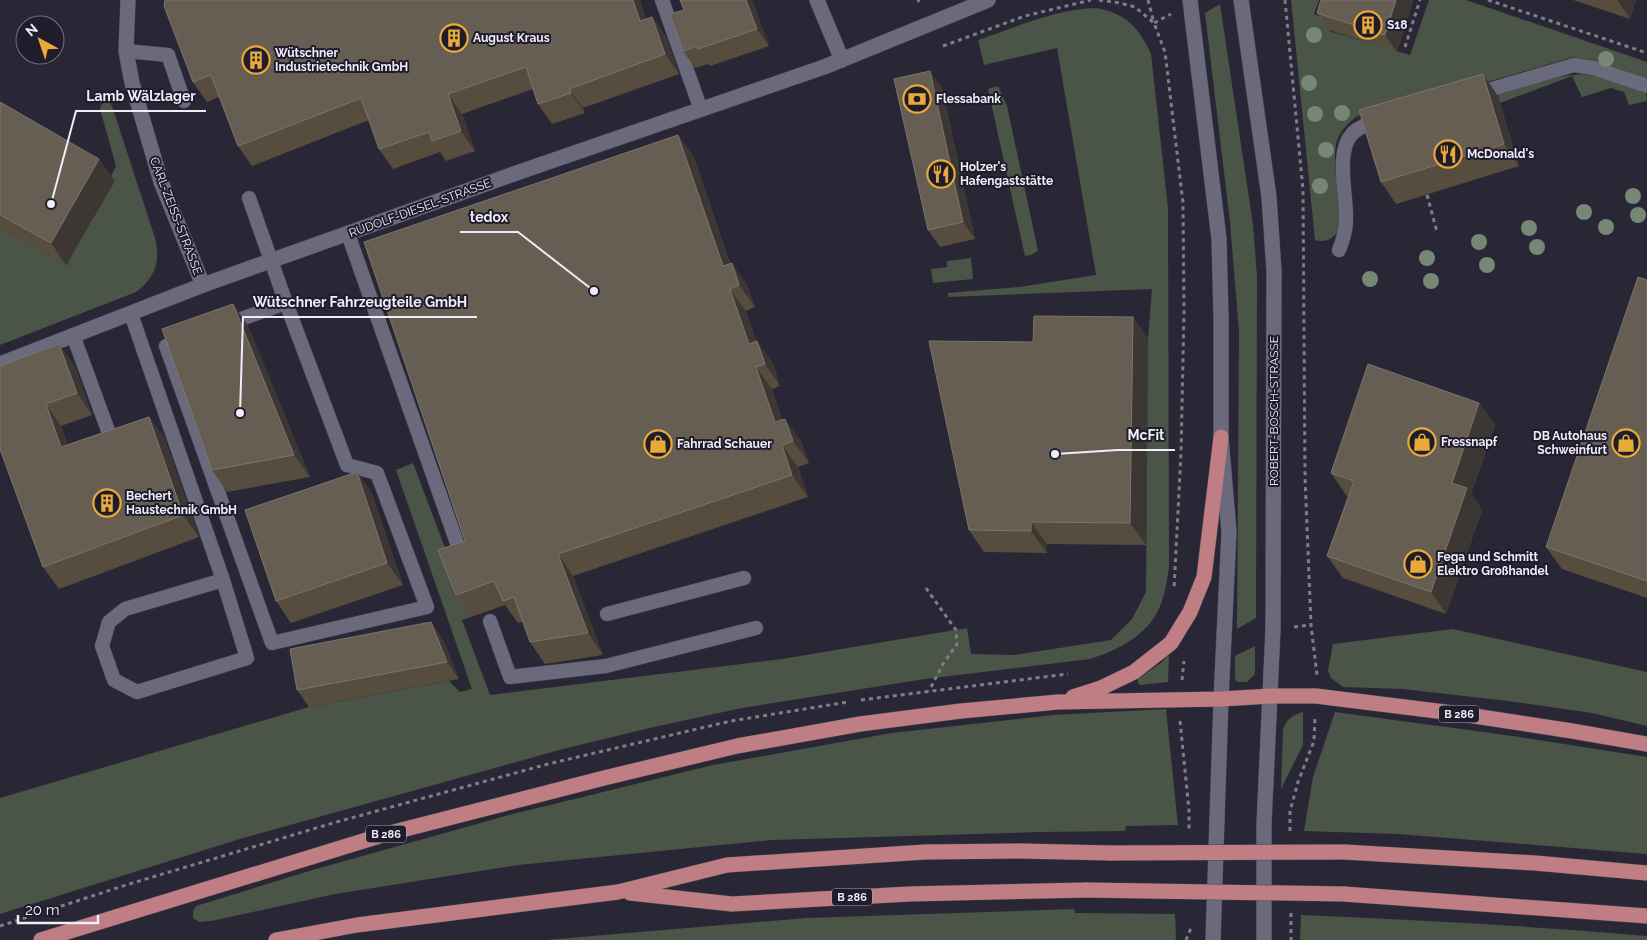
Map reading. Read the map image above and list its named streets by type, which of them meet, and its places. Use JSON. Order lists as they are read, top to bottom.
{
  "streets": {
    "highway": ["B 286"],
    "street": ["RUDOLF-DIESEL-STRASSE", "CARL-ZEISS-STRASSE", "ROBERT-BOSCH-STRASSE"]
  },
  "crossings": [
    ["RUDOLF-DIESEL-STRASSE", "CARL-ZEISS-STRASSE"],
    ["ROBERT-BOSCH-STRASSE", "B 286"]
  ],
  "places": {
    "building": [
      "S18",
      "August Kraus",
      "Wütschner Industrietechnik GmbH",
      "Bechert Haustechnik GmbH"
    ],
    "bank": ["Flessabank"],
    "restaurant": ["McDonald's", "Holzer's Hafengaststätte"],
    "other": [
      "Lamb Wälzlager",
      "tedox",
      "Wütschner Fahrzeugteile GmbH",
      "McFit"
    ],
    "shop": [
      "Fressnapf",
      "DB Autohaus Schweinfurt",
      "Fahrrad Schauer",
      "Fega und Schmitt Elektro Großhandel"
    ]
  },
  "scale_bar": "20 m",
  "north": "top left"
}
